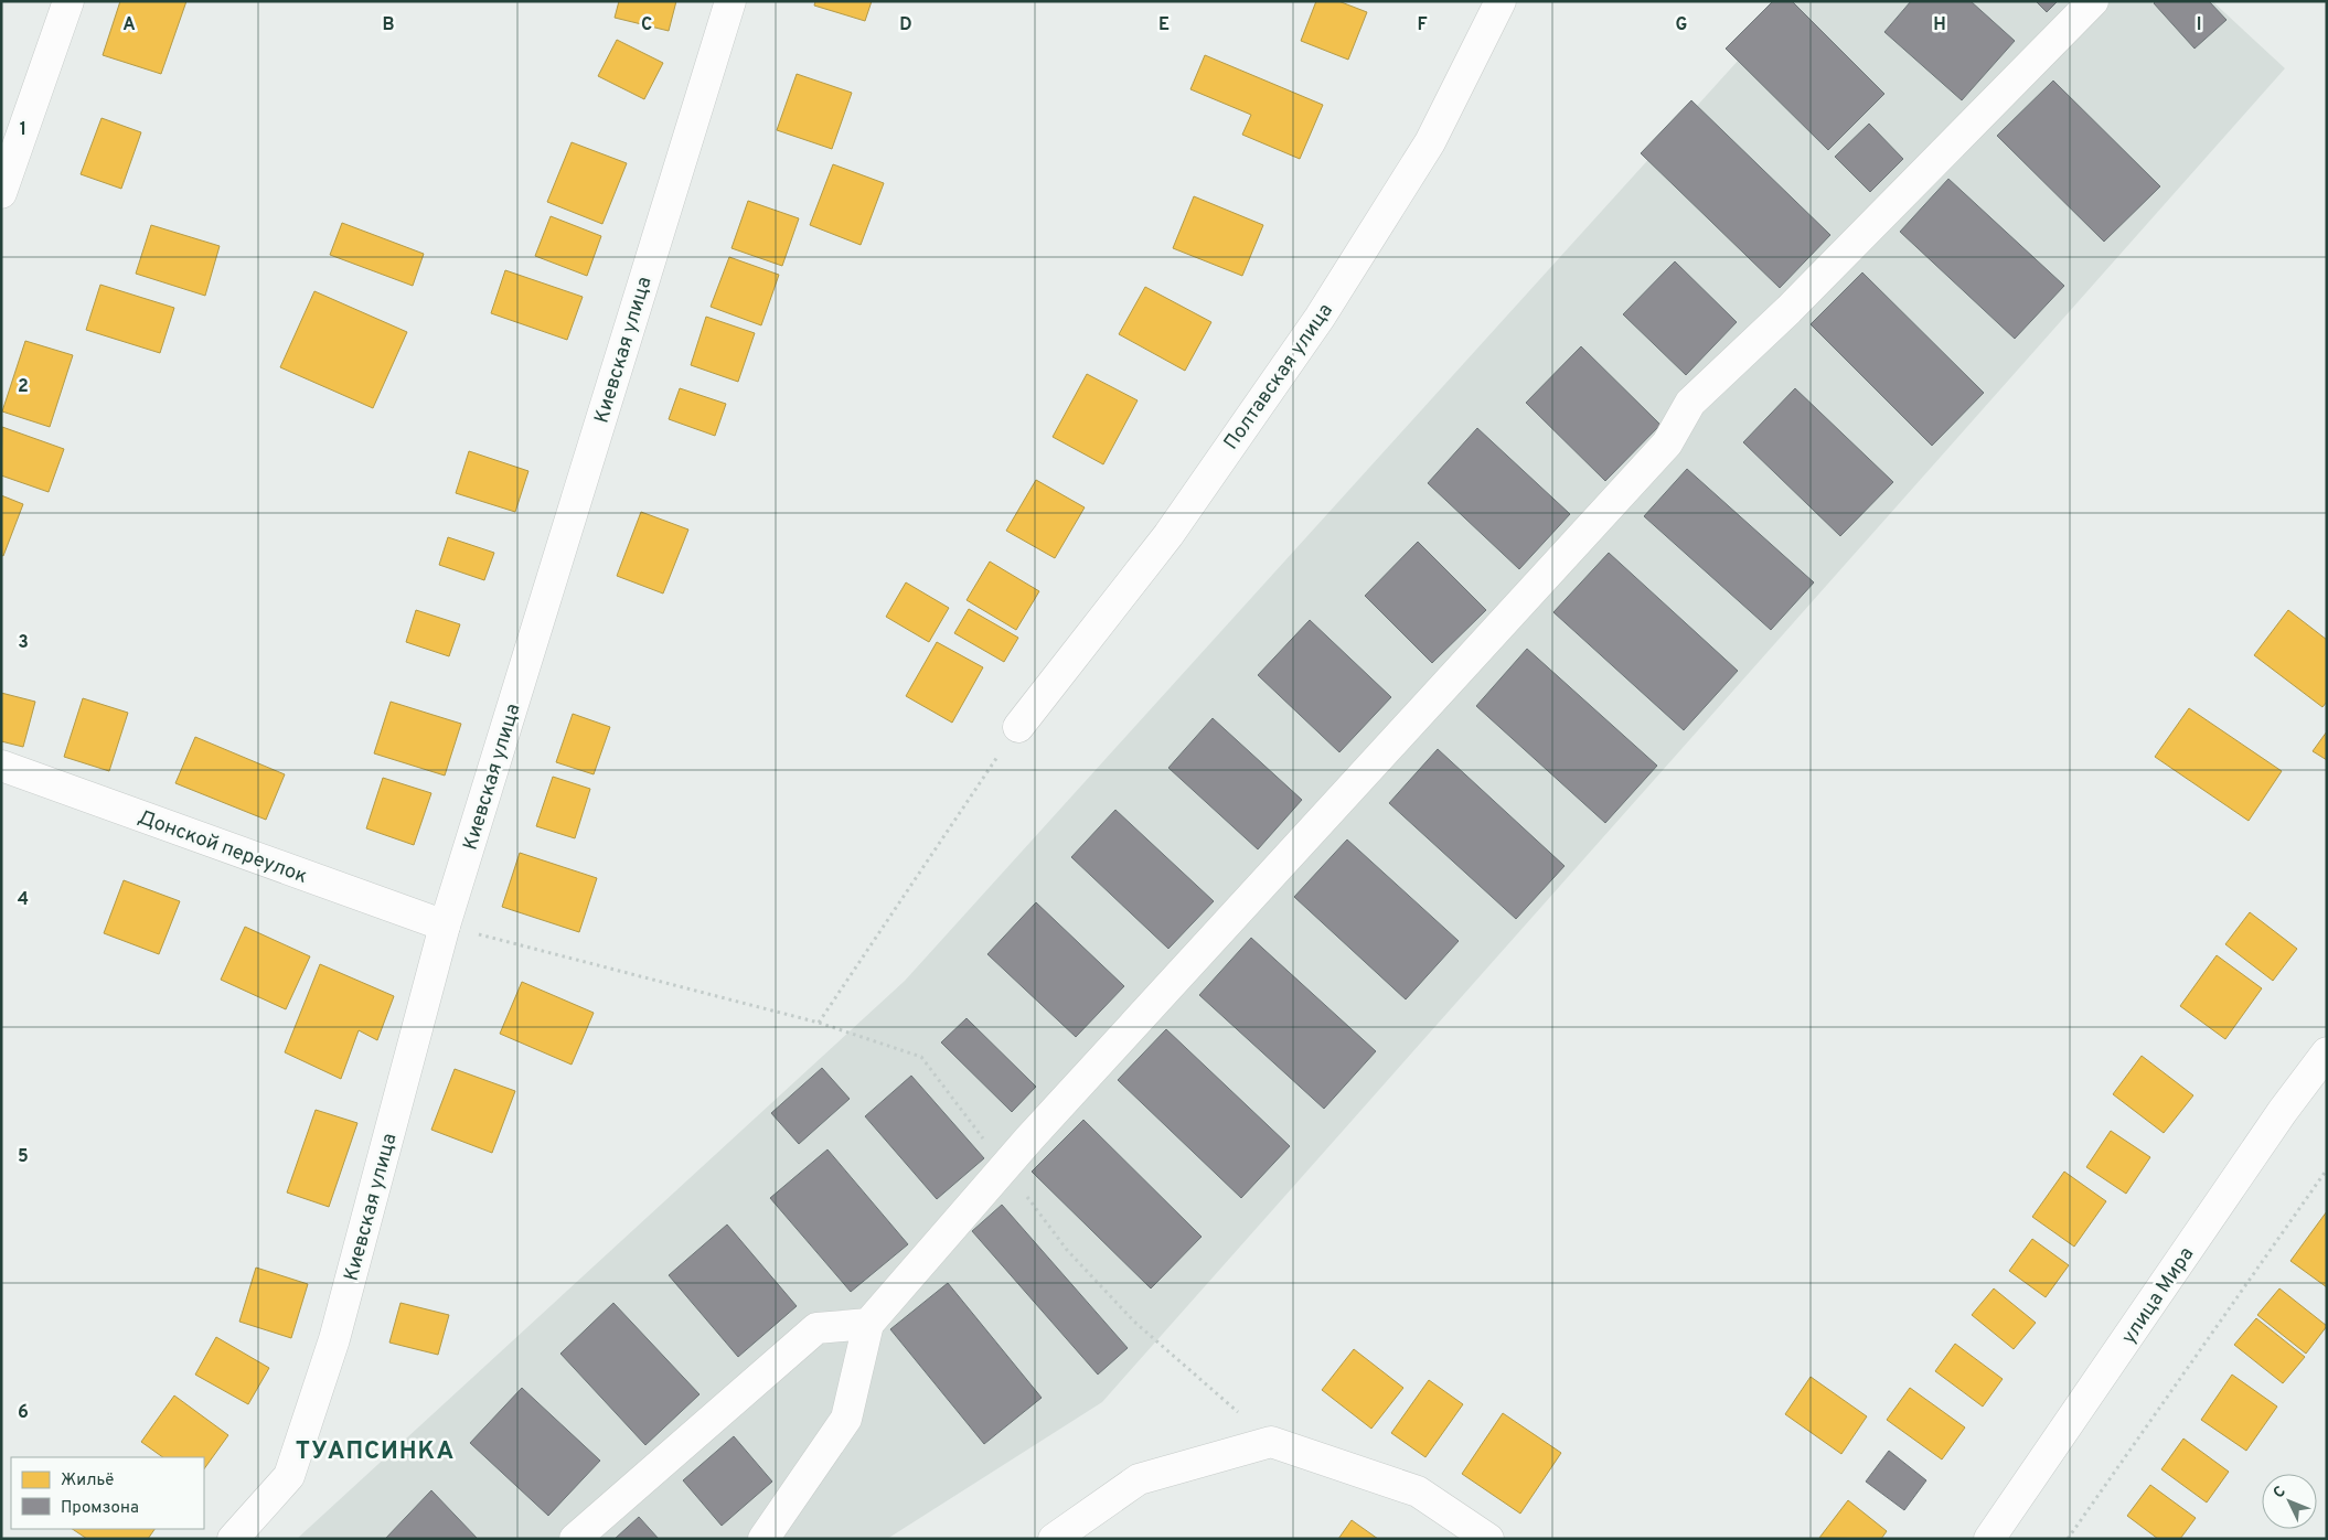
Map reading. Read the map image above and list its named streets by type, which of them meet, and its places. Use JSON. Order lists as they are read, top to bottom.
{
  "streets": {
    "street": [
      "Киевская улица",
      "Полтавская улица",
      "Донской переулок",
      "улица Мира"
    ]
  },
  "crossings": [
    ["Киевская улица", "Донской переулок"]
  ],
  "districts": ["ТУАПСИНКА"],
  "legend": ["Жильё", "Промзона"],
  "north": "top left",
  "grid": {
    "columns": [
      "A",
      "B",
      "C",
      "D",
      "E",
      "F",
      "G",
      "H",
      "I"
    ],
    "rows": [
      "1",
      "2",
      "3",
      "4",
      "5",
      "6"
    ]
  }
}
